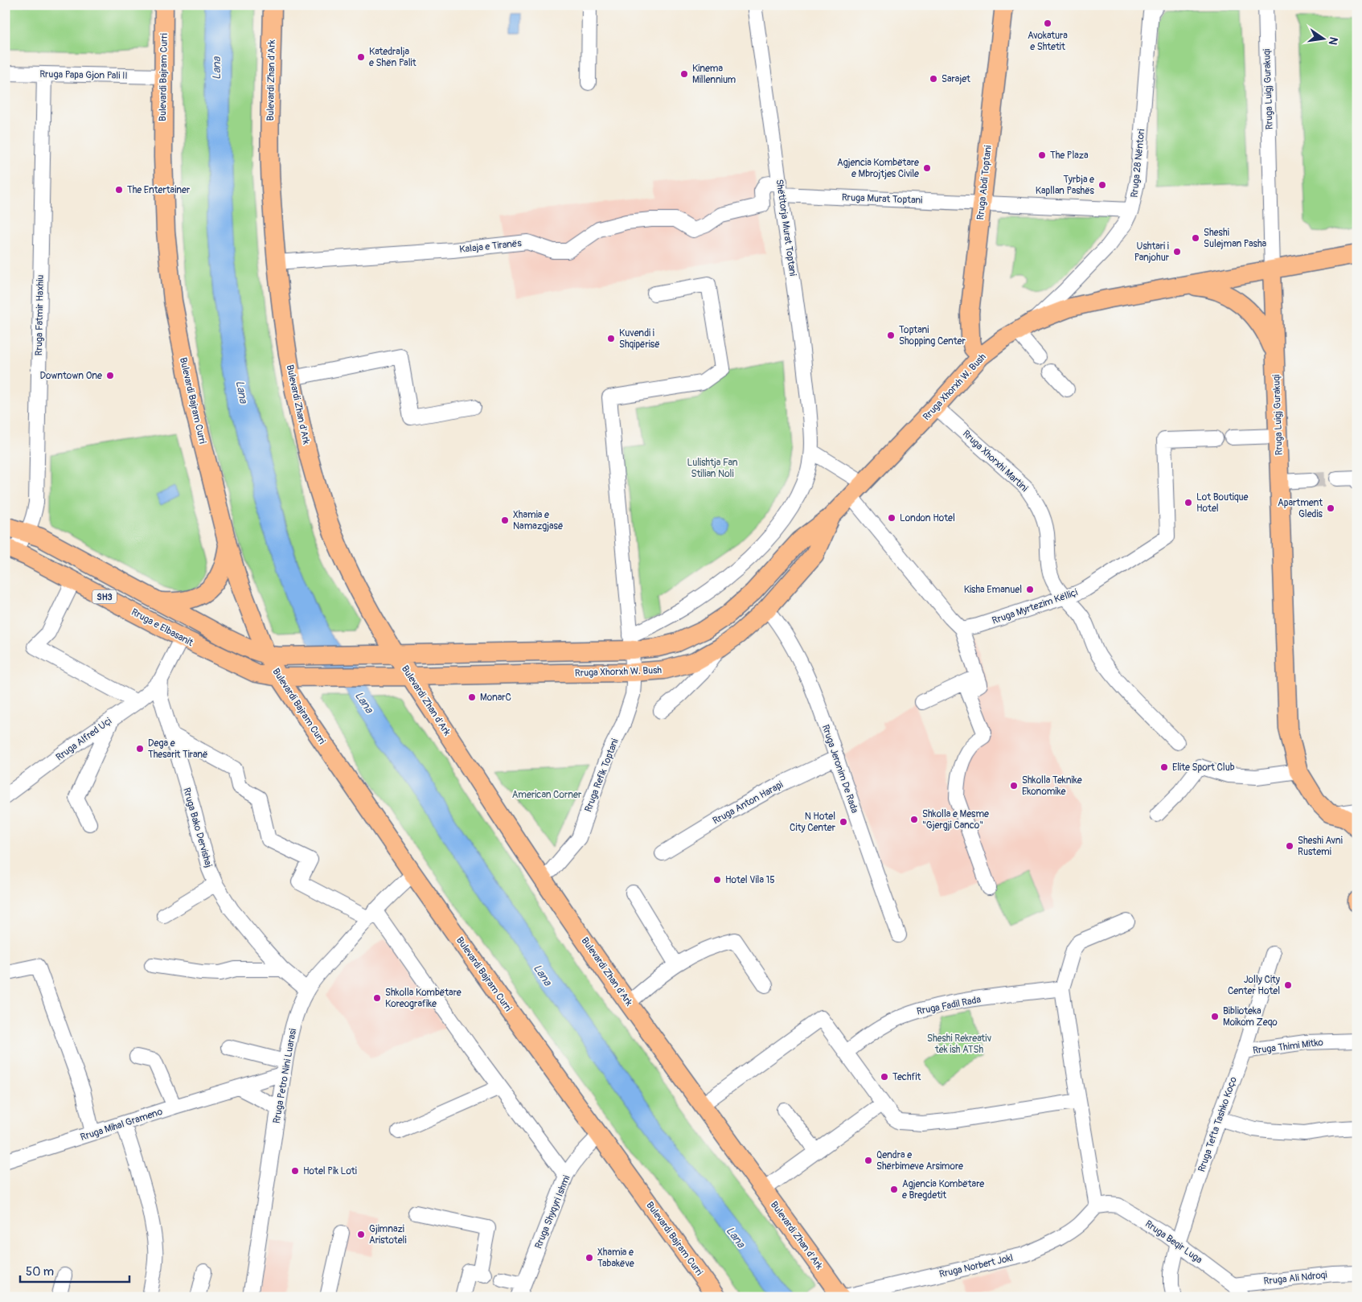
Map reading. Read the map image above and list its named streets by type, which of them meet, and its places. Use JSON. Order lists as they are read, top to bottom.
{
  "streets": {
    "main road": [
      "Bulevardi Bajram Curri",
      "Bulevardi Zhan d'Ark",
      "Rruga Luigj Gurakuqi",
      "Rruga Abdi Toptani",
      "Rruga Xhorxh W. Bush",
      "SH3",
      "Rruga e Elbasanit"
    ],
    "street": [
      "Rruga Papa Gjon Pali II",
      "Rruga 28 Nëntori",
      "Rruga Murat Toptani",
      "Shëtitorja Murat Toptani",
      "Kalaja e Tiranës",
      "Rruga Fatmir Haxhiu",
      "Rruga Xhorxhi Martini",
      "Rruga Myrtezim Këlliçi",
      "Rruga Alfred Uçi",
      "Rruga Jeronim De Rada",
      "Rruga Refik Toptani",
      "Rruga Anton Harapi",
      "Rruga Bako Dervishaj",
      "Rruga Fadil Rada",
      "Rruga Thimi Mitko",
      "Rruga Petro Nini Luarasi",
      "Rruga Mihal Grameno",
      "Rruga Tefta Tashko Koço",
      "Rruga Shyqyri Ishmi",
      "Rruga Beqir Luga",
      "Rruga Norbert Jokl",
      "Rruga Ali Ndroqi"
    ]
  },
  "crossings": [
    ["Rruga Papa Gjon Pali II", "Bulevardi Bajram Curri"],
    ["Rruga Papa Gjon Pali II", "Rruga Fatmir Haxhiu"],
    ["Bulevardi Bajram Curri", "SH3"],
    ["Bulevardi Bajram Curri", "Rruga e Elbasanit"],
    ["Bulevardi Bajram Curri", "Rruga Petro Nini Luarasi"],
    ["Bulevardi Bajram Curri", "Rruga Shyqyri Ishmi"],
    ["Bulevardi Zhan d'Ark", "Kalaja e Tiranës"],
    ["Bulevardi Zhan d'Ark", "Rruga Xhorxh W. Bush"],
    ["Bulevardi Zhan d'Ark", "SH3"],
    ["Bulevardi Zhan d'Ark", "Rruga Norbert Jokl"],
    ["Rruga Luigj Gurakuqi", "Rruga Xhorxh W. Bush"],
    ["Rruga 28 Nëntori", "Rruga Murat Toptani"],
    ["Rruga 28 Nëntori", "Rruga Xhorxh W. Bush"],
    ["Rruga Abdi Toptani", "Rruga Murat Toptani"],
    ["Rruga Abdi Toptani", "Rruga Xhorxh W. Bush"],
    ["Rruga Murat Toptani", "Shëtitorja Murat Toptani"],
    ["Rruga Murat Toptani", "Kalaja e Tiranës"],
    ["Shëtitorja Murat Toptani", "Kalaja e Tiranës"],
    ["Shëtitorja Murat Toptani", "Rruga Xhorxh W. Bush"],
    ["Shëtitorja Murat Toptani", "Rruga Refik Toptani"],
    ["Rruga Fatmir Haxhiu", "SH3"],
    ["Rruga Fatmir Haxhiu", "Rruga e Elbasanit"],
    ["Rruga Xhorxh W. Bush", "Rruga Xhorxhi Martini"],
    ["Rruga Xhorxh W. Bush", "SH3"],
    ["Rruga Xhorxh W. Bush", "Rruga Jeronim De Rada"],
    ["Rruga Xhorxh W. Bush", "Rruga Refik Toptani"],
    ["Rruga Xhorxhi Martini", "Rruga Myrtezim Këlliçi"],
    ["SH3", "Rruga e Elbasanit"],
    ["Rruga e Elbasanit", "Rruga Bako Dervishaj"],
    ["Rruga Alfred Uçi", "Rruga Bako Dervishaj"],
    ["Rruga Jeronim De Rada", "Rruga Anton Harapi"],
    ["Rruga Bako Dervishaj", "Rruga Petro Nini Luarasi"],
    ["Rruga Thimi Mitko", "Rruga Tefta Tashko Koço"],
    ["Rruga Petro Nini Luarasi", "Rruga Mihal Grameno"],
    ["Rruga Tefta Tashko Koço", "Rruga Beqir Luga"],
    ["Rruga Beqir Luga", "Rruga Norbert Jokl"],
    ["Rruga Beqir Luga", "Rruga Ali Ndroqi"]
  ],
  "water": ["Lana"],
  "parks": ["Lulishtja Fan Stilian Noli", "American Corner", "Sheshi Rekreativ tek ish ATSh"],
  "places": [
    "Avokatura e Shtetit",
    "Katedralja e Shën Palit",
    "Kinema Millennium",
    "Sarajet",
    "The Plaza",
    "Agjencia Kombëtare e Mbrojtjes Civile",
    "Tyrbja e Kapllan Pashës",
    "The Entertainer",
    "Sheshi Sulejman Pasha",
    "Ushtari i Panjohur",
    "Toptani Shopping Center",
    "Kuvendi i Shqipërisë",
    "Downtown One",
    "Lot Boutique Hotel",
    "Apartment Gledis",
    "London Hotel",
    "Xhamia e Namazgjasë",
    "Kisha Emanuel",
    "MonarC",
    "Dega e Thesarit Tiranë",
    "Elite Sport Club",
    "Shkolla Teknike Ekonomike",
    "Shkolla e Mesme \"Gjergji Canco\"",
    "N Hotel City Center",
    "Sheshi Avni Rustemi",
    "Hotel Vila 15",
    "Jolly City Center Hotel",
    "Shkolla Kombëtare Koreografike",
    "Biblioteka Moikom Zeqo",
    "Techfit",
    "Qendra e Shërbimeve Arsimore",
    "Hotel Pik Loti",
    "Agjencia Kombëtare e Bregdetit",
    "Gjimnazi Aristoteli",
    "Xhamia e Tabakëve"
  ],
  "scale_bar": "50 m",
  "north": "right"
}
